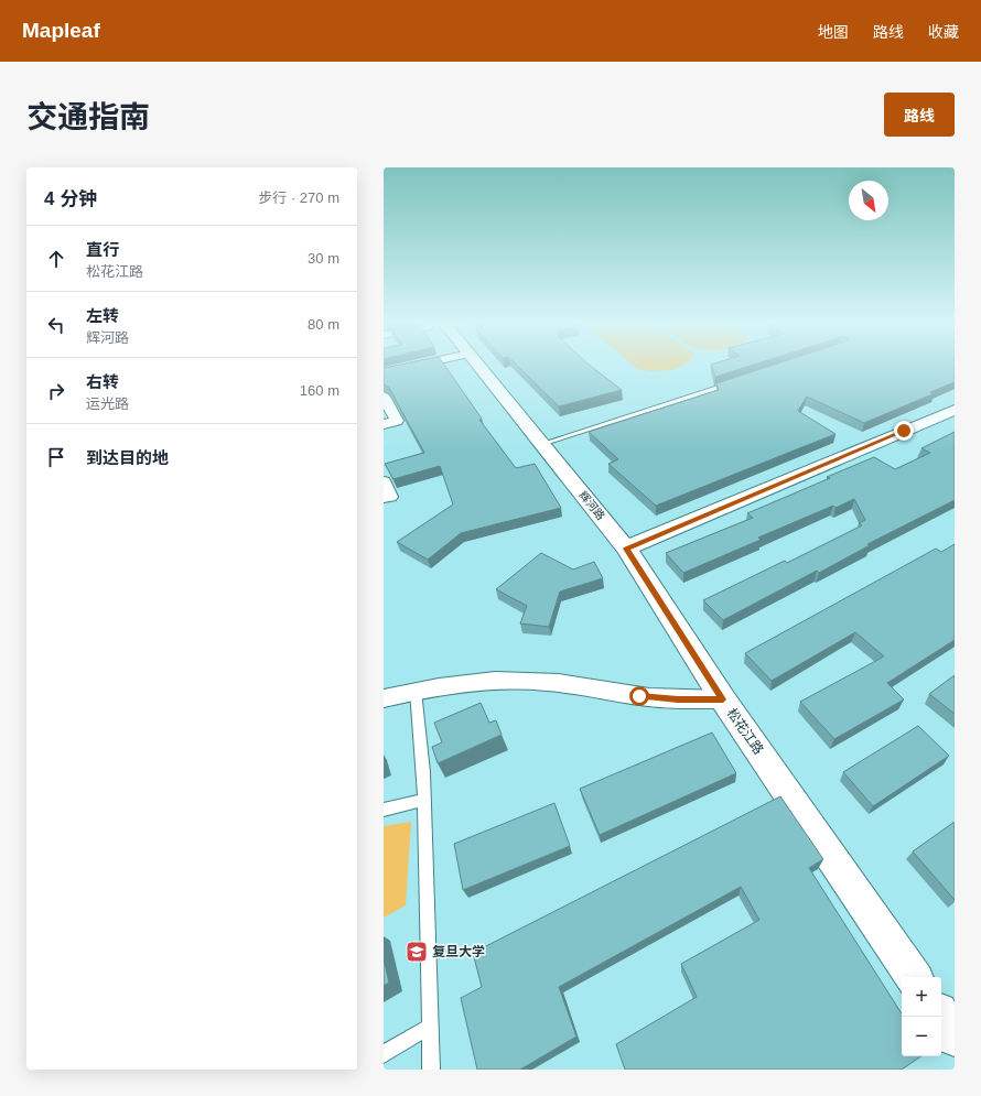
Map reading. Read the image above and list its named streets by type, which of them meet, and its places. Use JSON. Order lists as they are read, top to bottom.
{
  "streets": {
    "street": ["辉河路", "松花江路"]
  },
  "crossings": [
    ["辉河路", "松花江路"]
  ],
  "places": {
    "school or university": ["复旦大学"]
  },
  "north": "bottom right",
  "page": {
    "header": "Mapleaf",
    "nav": ["地图", "路线", "收藏"],
    "title": "交通指南",
    "buttons": "路线",
    "heading": ["4 分钟", "步行 · 270 m"],
    "list": [
      ["直行", "松花江路", "30 m"],
      ["左转", "辉河路", "80 m"],
      ["右转", "运光路", "160 m"],
      "到达目的地"
    ],
    "map_buttons": ["+", "−"]
  }
}
